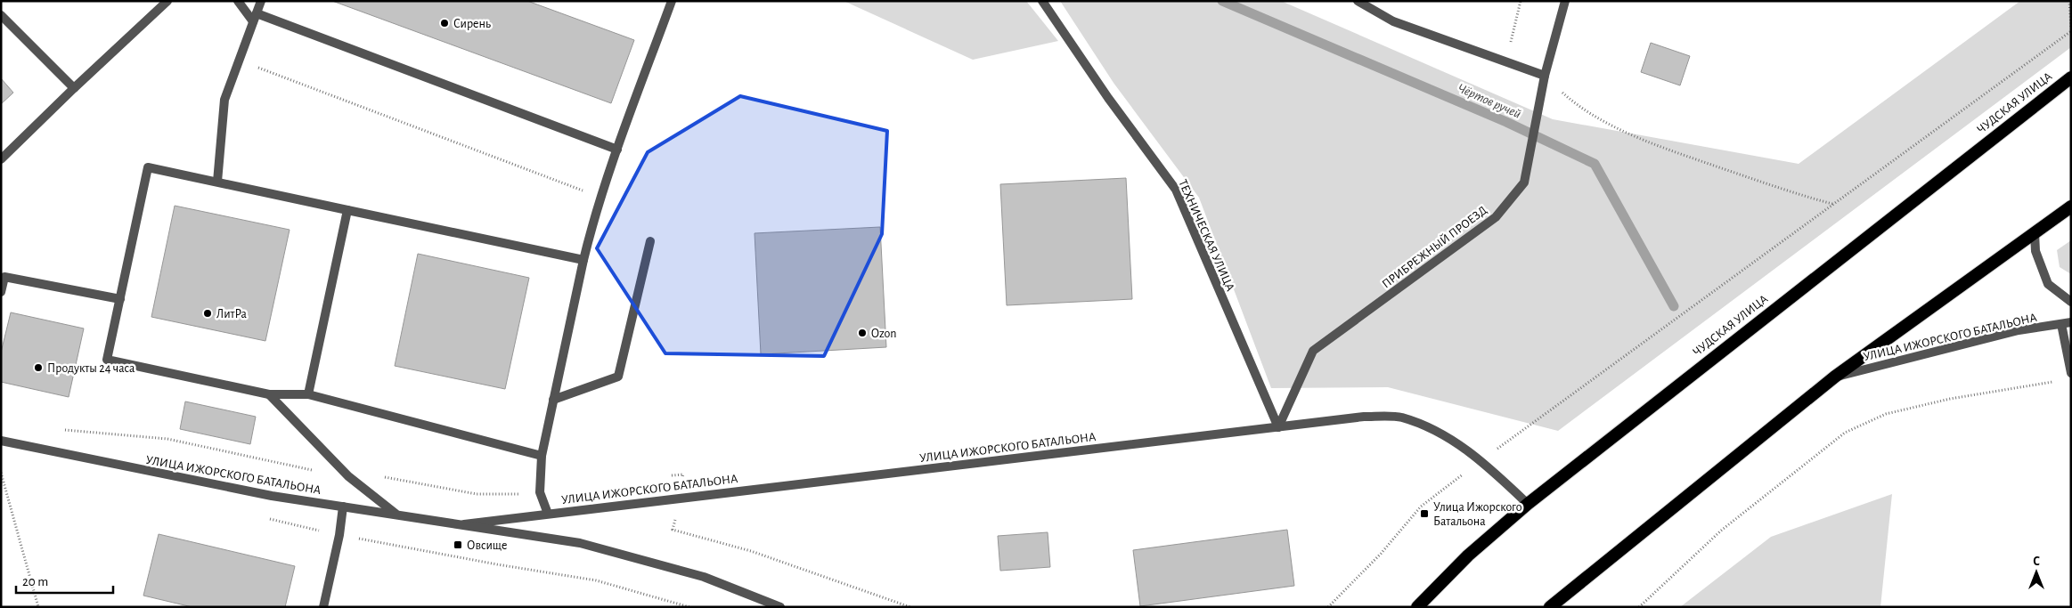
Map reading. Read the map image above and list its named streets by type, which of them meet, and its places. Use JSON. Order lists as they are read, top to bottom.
{
  "streets": {
    "highway": ["ЧУДСКАЯ УЛИЦА"],
    "street": ["ТЕХНИЧЕСКАЯ УЛИЦА", "ПРИБРЕЖНЫЙ ПРОЕЗД", "УЛИЦА ИЖОРСКОГО БАТАЛЬОНА"]
  },
  "crossings": [
    ["ЧУДСКАЯ УЛИЦА", "УЛИЦА ИЖОРСКОГО БАТАЛЬОНА"],
    ["ТЕХНИЧЕСКАЯ УЛИЦА", "ПРИБРЕЖНЫЙ ПРОЕЗД"],
    ["ТЕХНИЧЕСКАЯ УЛИЦА", "УЛИЦА ИЖОРСКОГО БАТАЛЬОНА"],
    ["ПРИБРЕЖНЫЙ ПРОЕЗД", "УЛИЦА ИЖОРСКОГО БАТАЛЬОНА"]
  ],
  "water": ["Чёртов ручей"],
  "places": {
    "other": [
      "Сирень",
      "ЛитРа",
      "Ozon",
      "Продукты 24 часа"
    ],
    "transit": ["Улица Ижорского Батальона", "Овсище"]
  },
  "scale_bar": "20 m",
  "north": "top"
}
